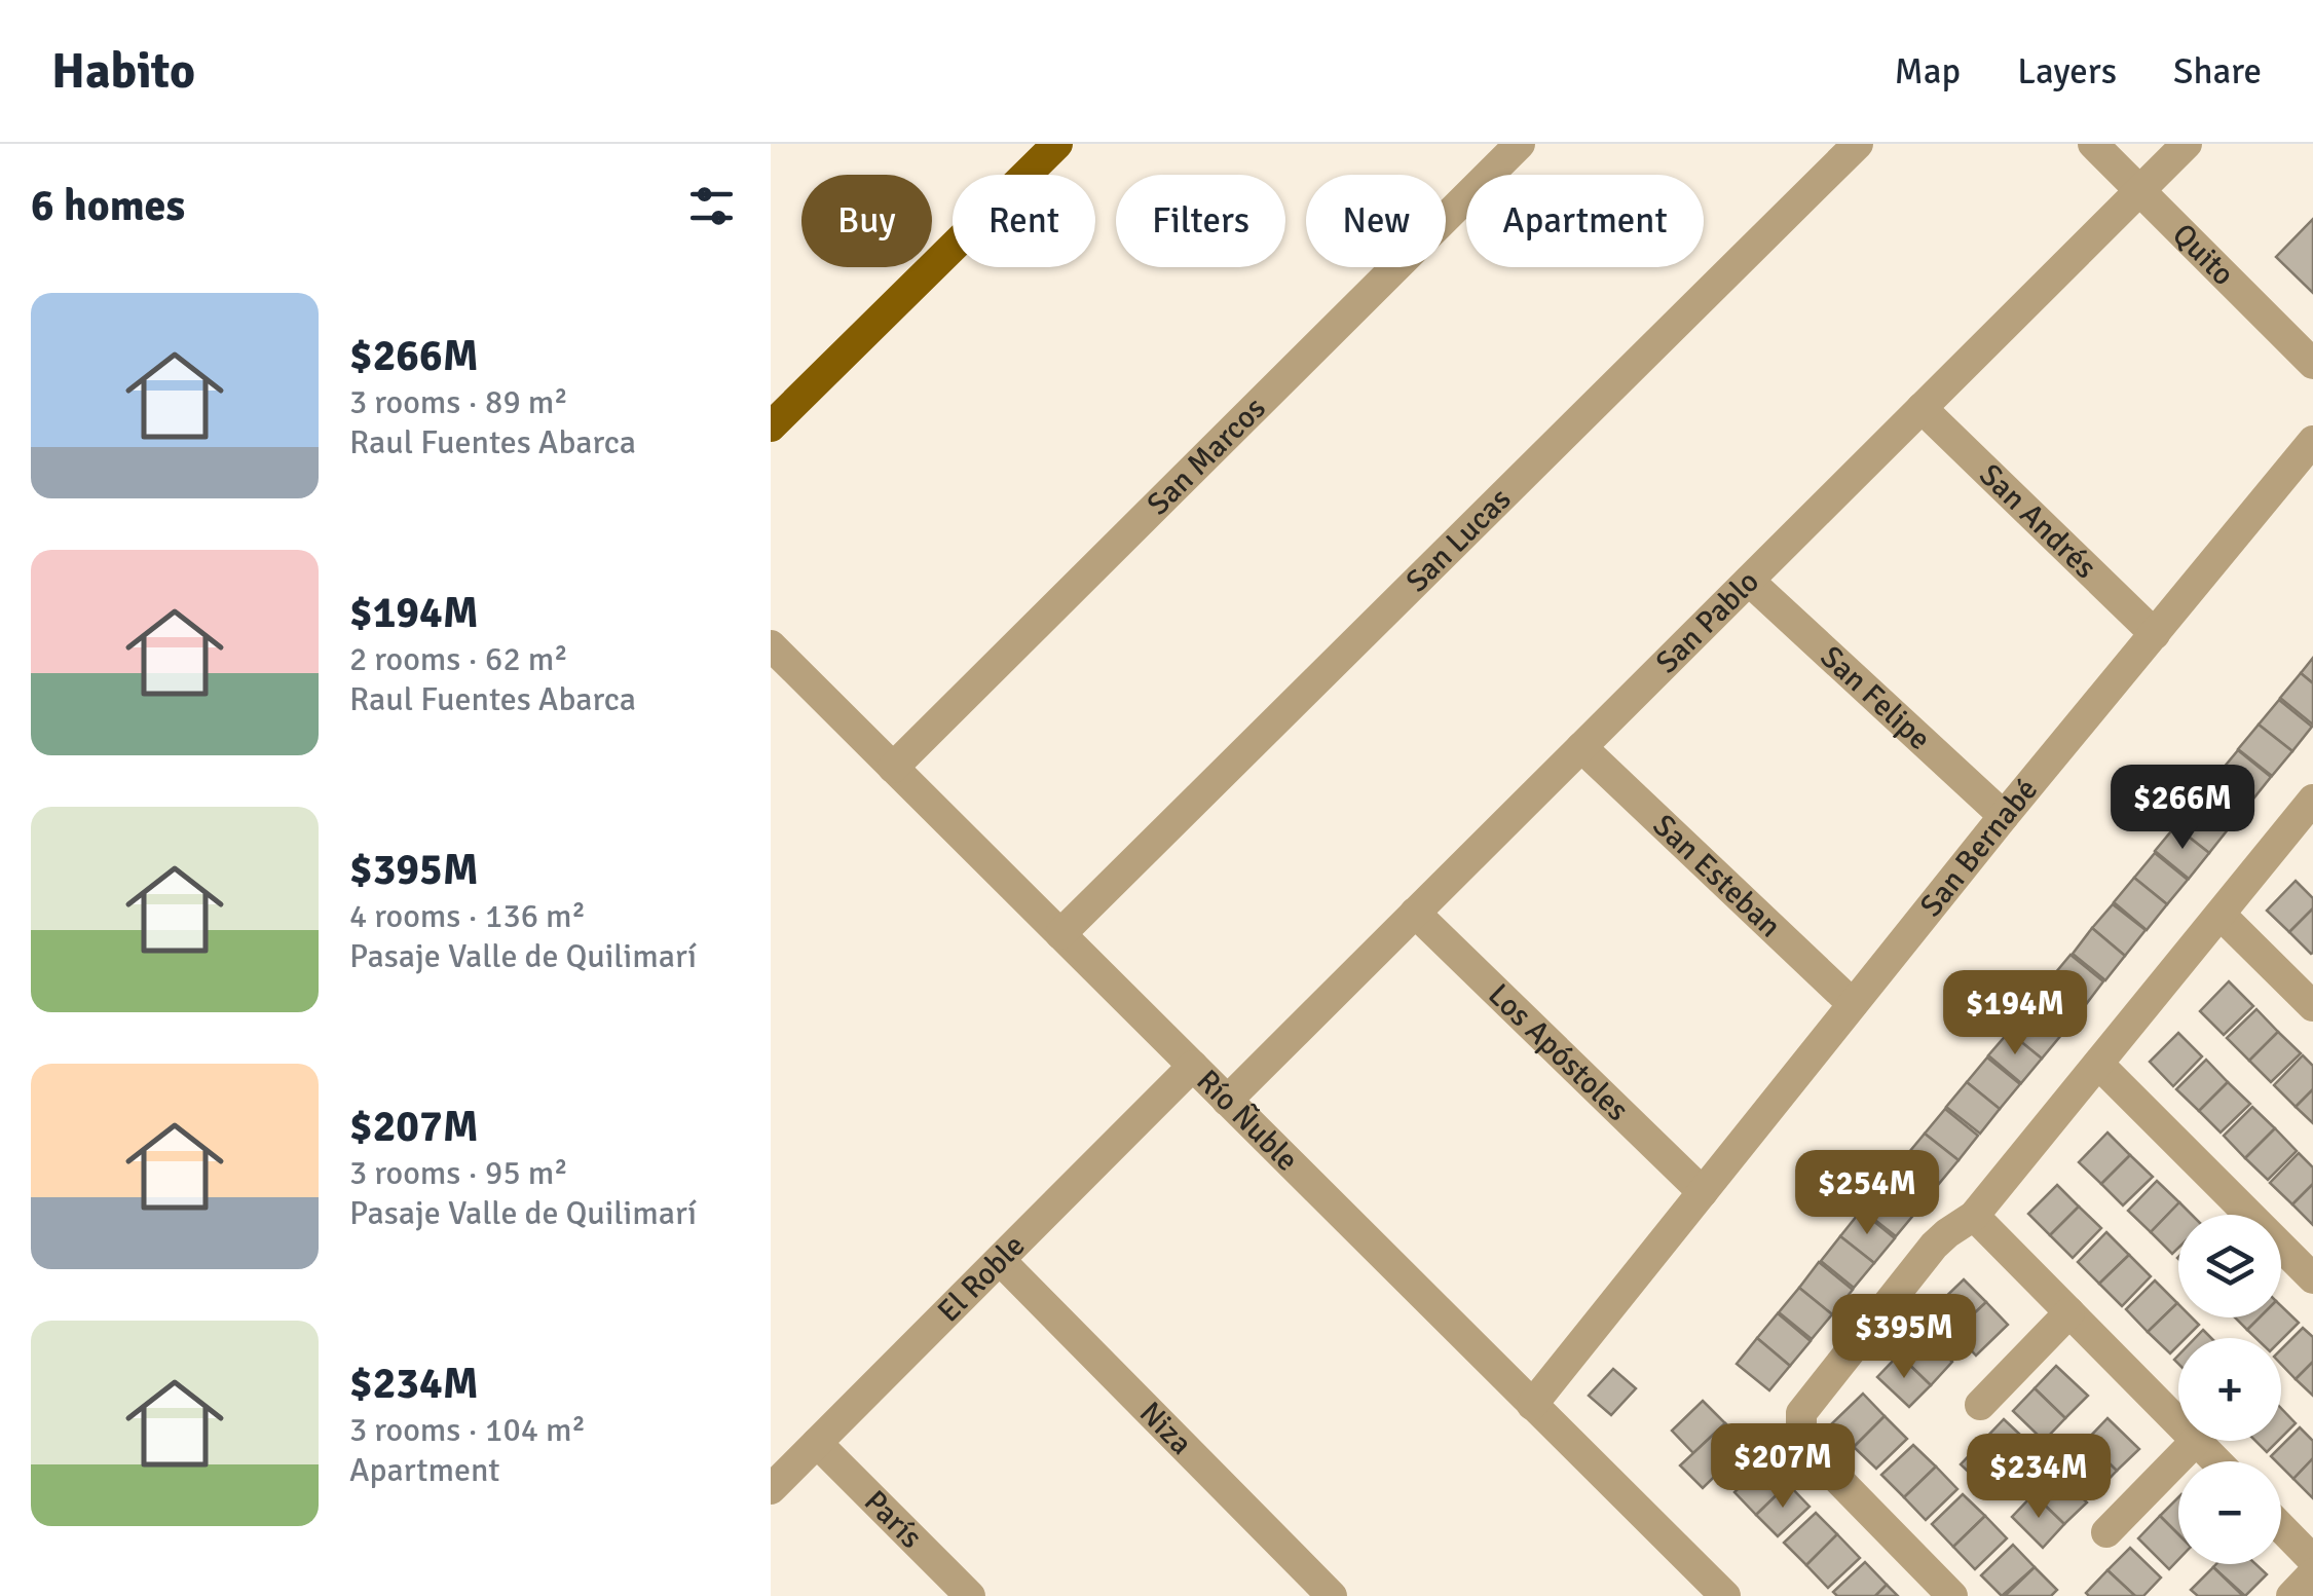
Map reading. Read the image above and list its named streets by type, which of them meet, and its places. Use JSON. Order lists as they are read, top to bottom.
{
  "streets": {
    "street": [
      "Quito",
      "San Marcos",
      "San Andrés",
      "San Lucas",
      "San Pablo",
      "San Felipe",
      "San Bernabé",
      "San Esteban",
      "Los Apóstoles",
      "Río Ñuble",
      "El Roble",
      "Niza",
      "París"
    ]
  },
  "crossings": [
    ["Quito", "San Pablo"],
    ["San Marcos", "Río Ñuble"],
    ["San Andrés", "San Pablo"],
    ["San Andrés", "San Bernabé"],
    ["San Lucas", "Río Ñuble"],
    ["San Pablo", "San Felipe"],
    ["San Pablo", "San Esteban"],
    ["San Pablo", "Los Apóstoles"],
    ["San Pablo", "Río Ñuble"],
    ["San Felipe", "San Bernabé"],
    ["San Bernabé", "San Esteban"],
    ["San Bernabé", "Los Apóstoles"],
    ["San Bernabé", "Río Ñuble"],
    ["Río Ñuble", "El Roble"],
    ["El Roble", "Niza"],
    ["El Roble", "París"]
  ],
  "page": {
    "header": "Habito",
    "nav": ["Map", "Layers", "Share"],
    "heading": "6 homes",
    "chip": [
      "Buy",
      "Rent",
      "Filters",
      "New",
      "Apartment"
    ],
    "list": [
      {
        "name": "$266M",
        "note": "3 rooms · 89 m² · Raul Fuentes Abarca"
      },
      {
        "name": "$194M",
        "note": "2 rooms · 62 m² · Raul Fuentes Abarca"
      },
      {
        "name": "$395M",
        "note": "4 rooms · 136 m² · Pasaje Valle de Quilimarí"
      },
      {
        "name": "$207M",
        "note": "3 rooms · 95 m² · Pasaje Valle de Quilimarí"
      },
      {
        "name": "$234M",
        "note": "3 rooms · 104 m² · Apartment"
      }
    ],
    "price": [
      "$266M",
      "$194M",
      "$254M",
      "$395M",
      "$207M",
      "$234M"
    ],
    "map_buttons": ["+", "−"]
  }
}
